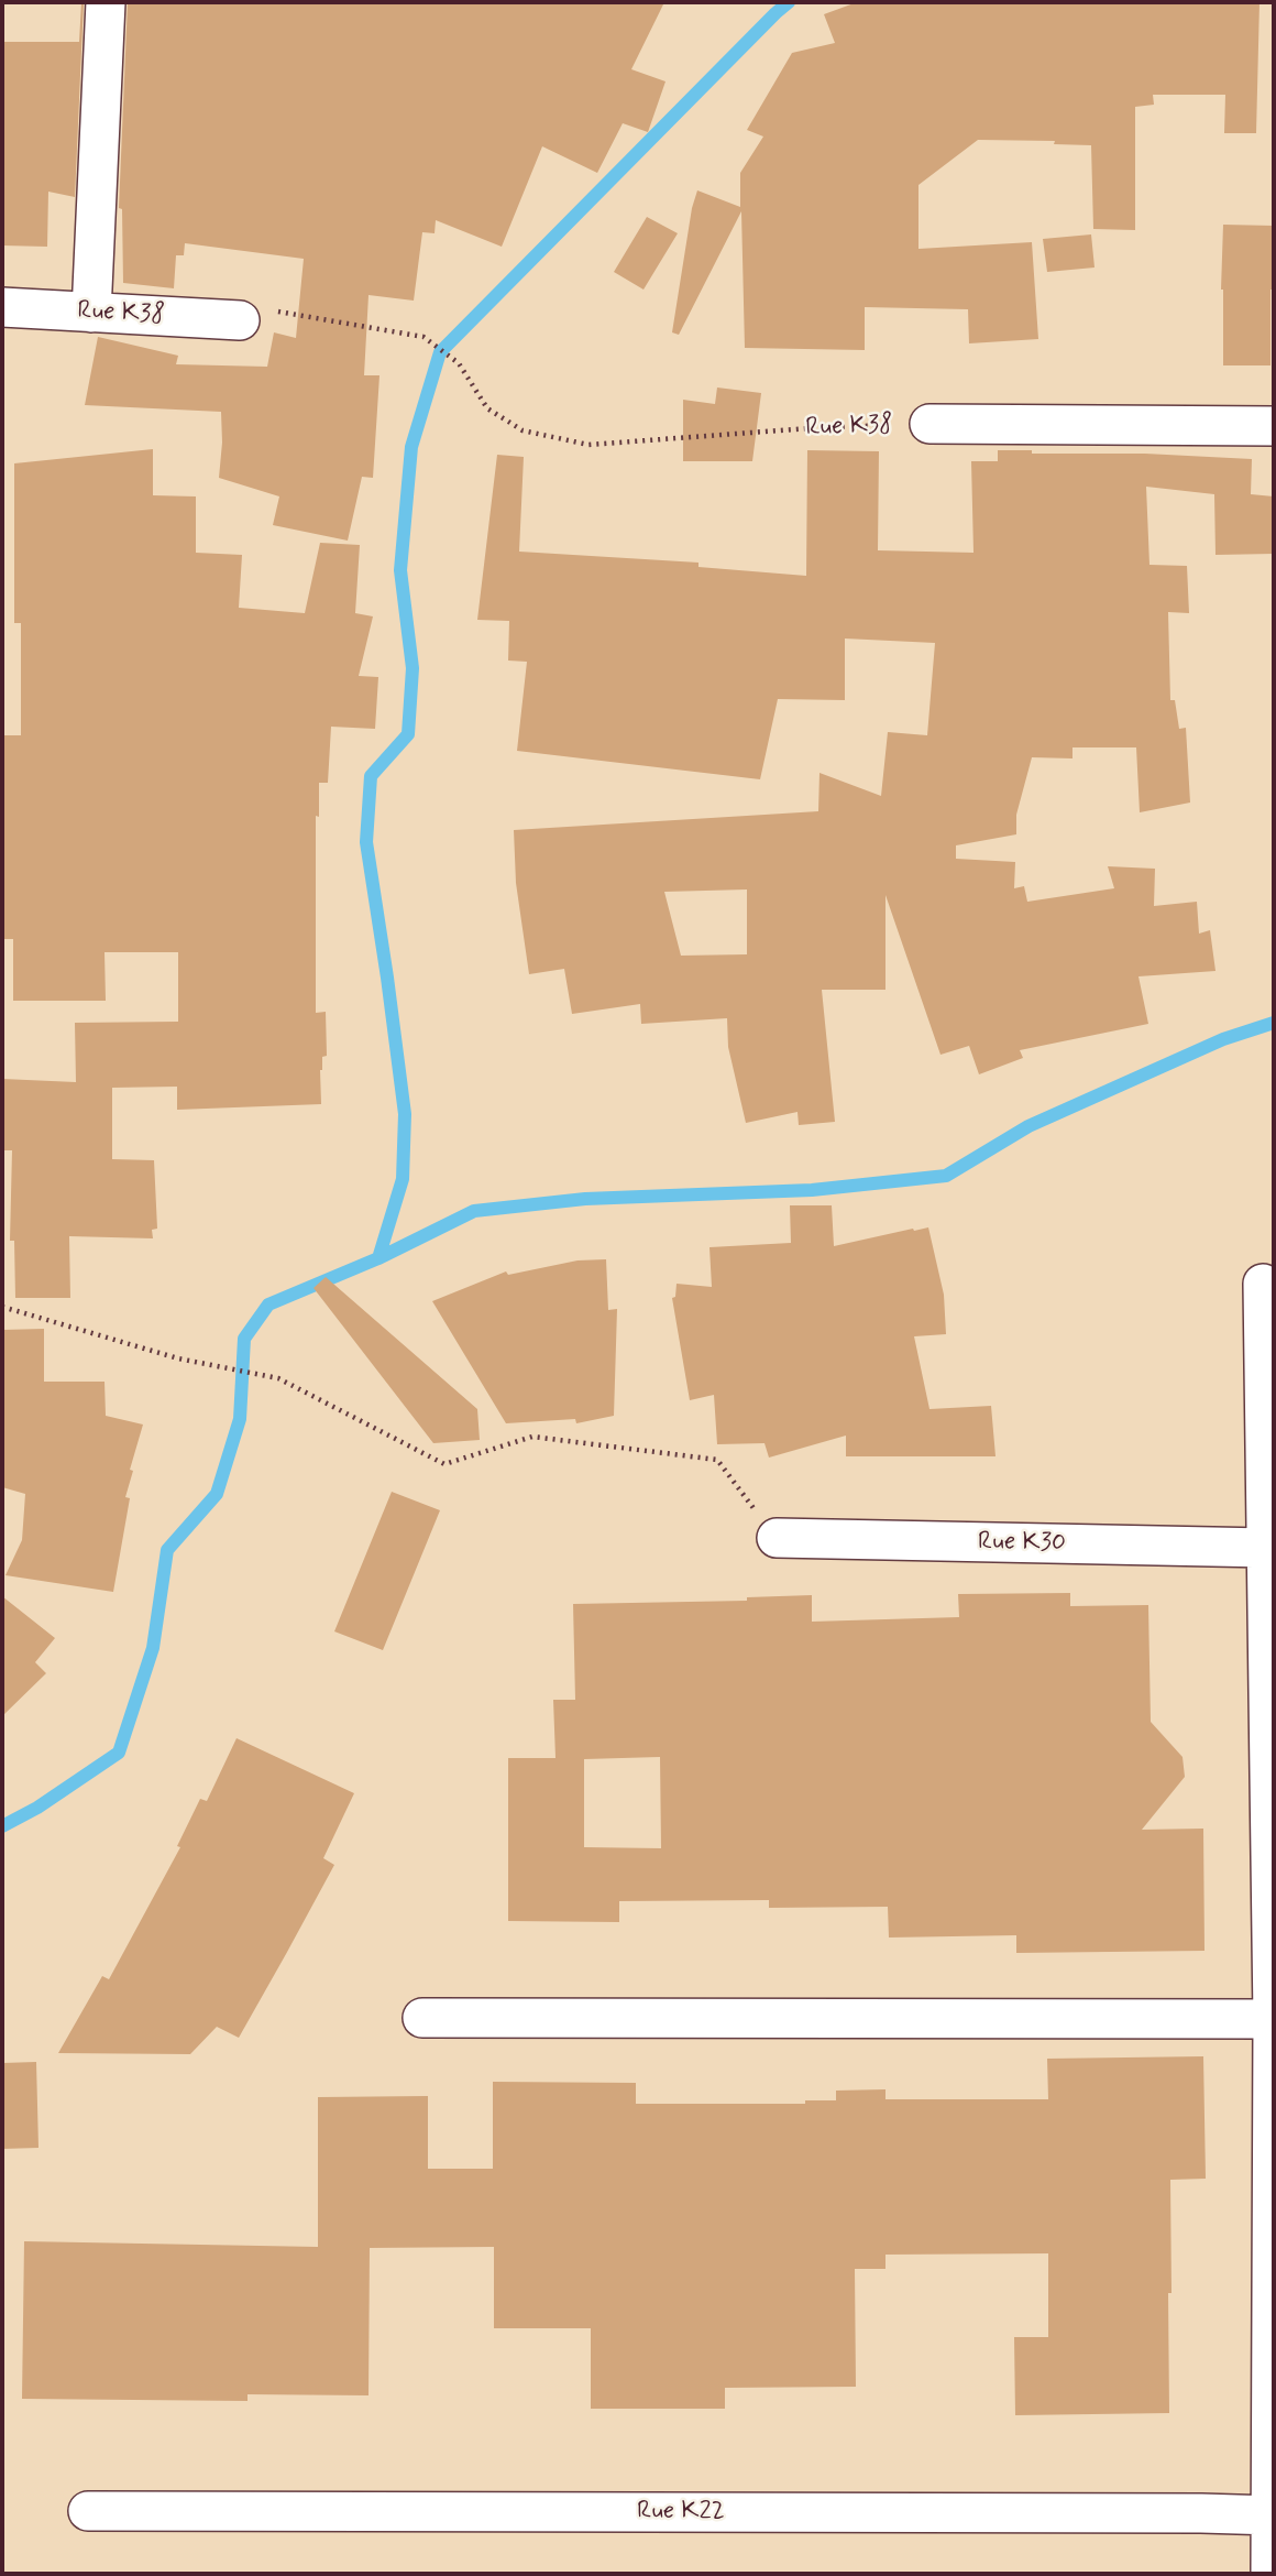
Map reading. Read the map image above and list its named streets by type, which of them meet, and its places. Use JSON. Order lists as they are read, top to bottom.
{
  "streets": {
    "street": ["Rue K38", "Rue K30", "Rue K22"]
  }
}
